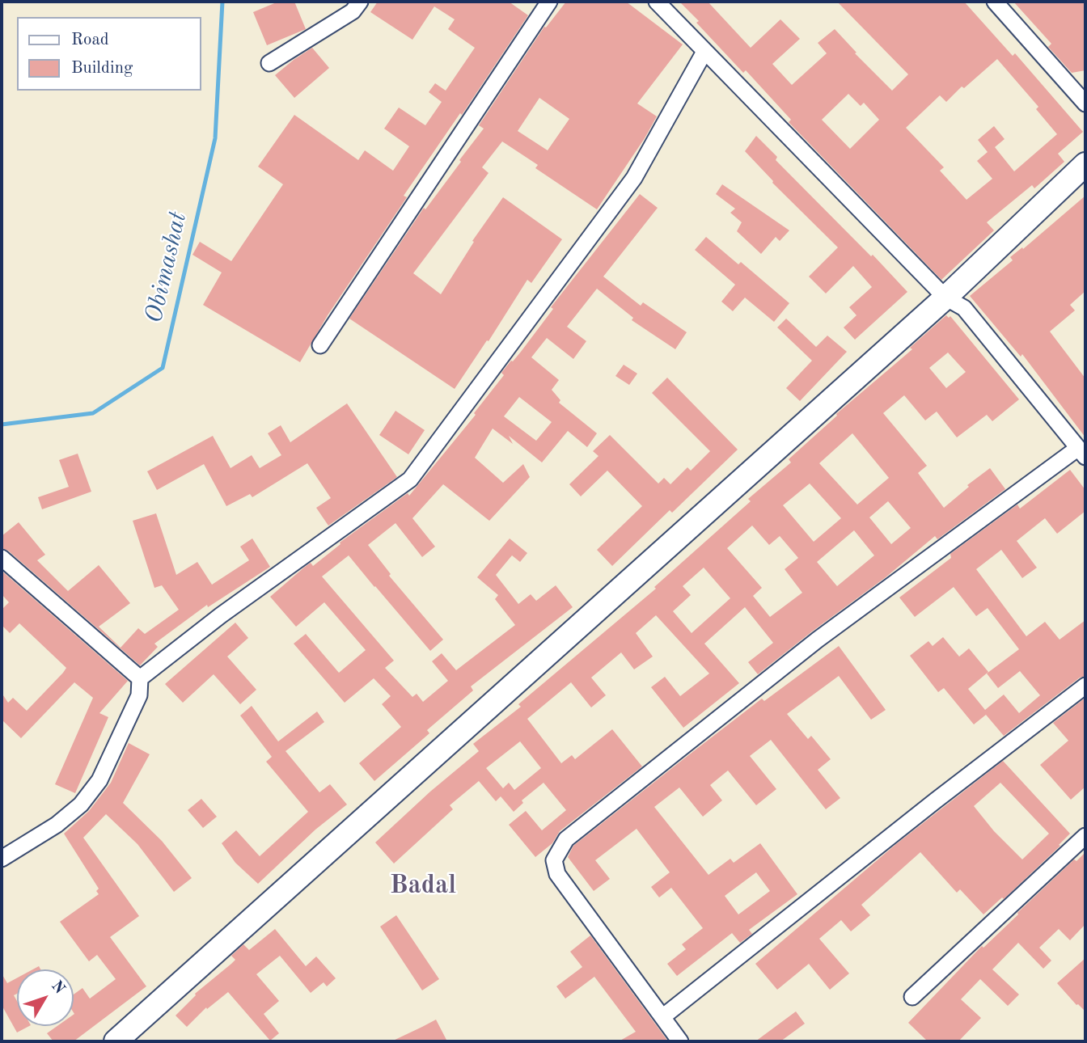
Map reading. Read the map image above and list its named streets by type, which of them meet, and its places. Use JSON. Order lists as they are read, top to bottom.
{
  "districts": ["Badal"],
  "water": ["Obimashat"],
  "legend": ["Road", "Building"],
  "north": "top right"
}
